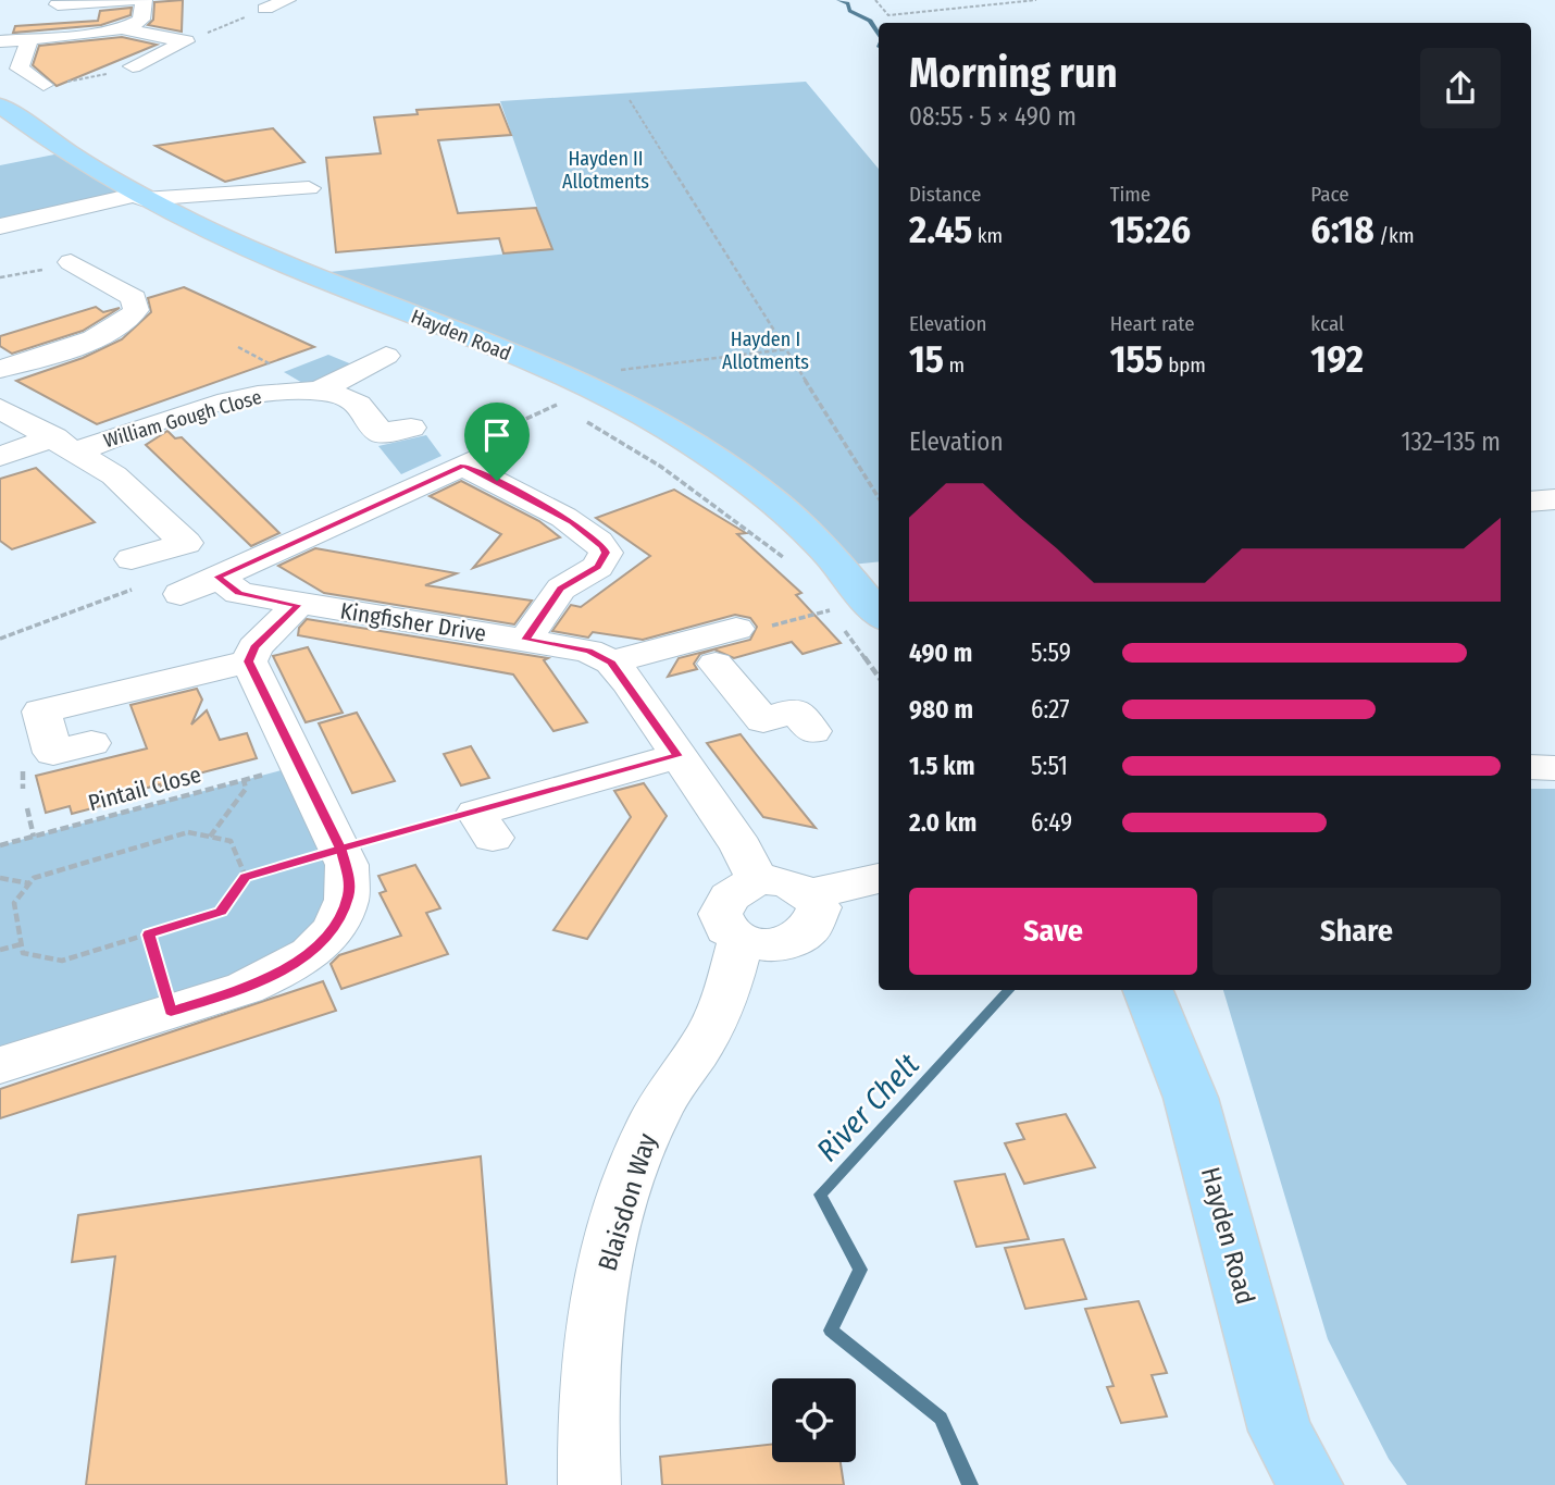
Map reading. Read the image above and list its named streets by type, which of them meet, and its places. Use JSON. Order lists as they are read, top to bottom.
{
  "streets": {
    "main road": ["Hayden Road"],
    "street": ["William Gough Close", "Kingfisher Drive", "Blaisdon Way"],
    "path": ["Pintail Close"]
  },
  "water": ["River Chelt"],
  "parks": ["Hayden II Allotments", "Hayden I Allotments"],
  "page": {
    "heading": ["Morning run", "08:55 · 5 × 490 m"],
    "stats": [
      ["Distance", "2.45 km"],
      ["Time", "15:26"],
      ["Pace", "6:18 /km"],
      ["Elevation", "15 m"],
      ["Heart rate", "155 bpm"],
      ["kcal", "192"]
    ],
    "chart": ["Elevation", "132–135 m"],
    "list": [
      {
        "name": "490 m",
        "note": "5:59"
      },
      {
        "name": "980 m",
        "note": "6:27"
      },
      {
        "name": "1.5 km",
        "note": "5:51"
      },
      {
        "name": "2.0 km",
        "note": "6:49"
      }
    ],
    "buttons": ["Save", "Share"]
  }
}
